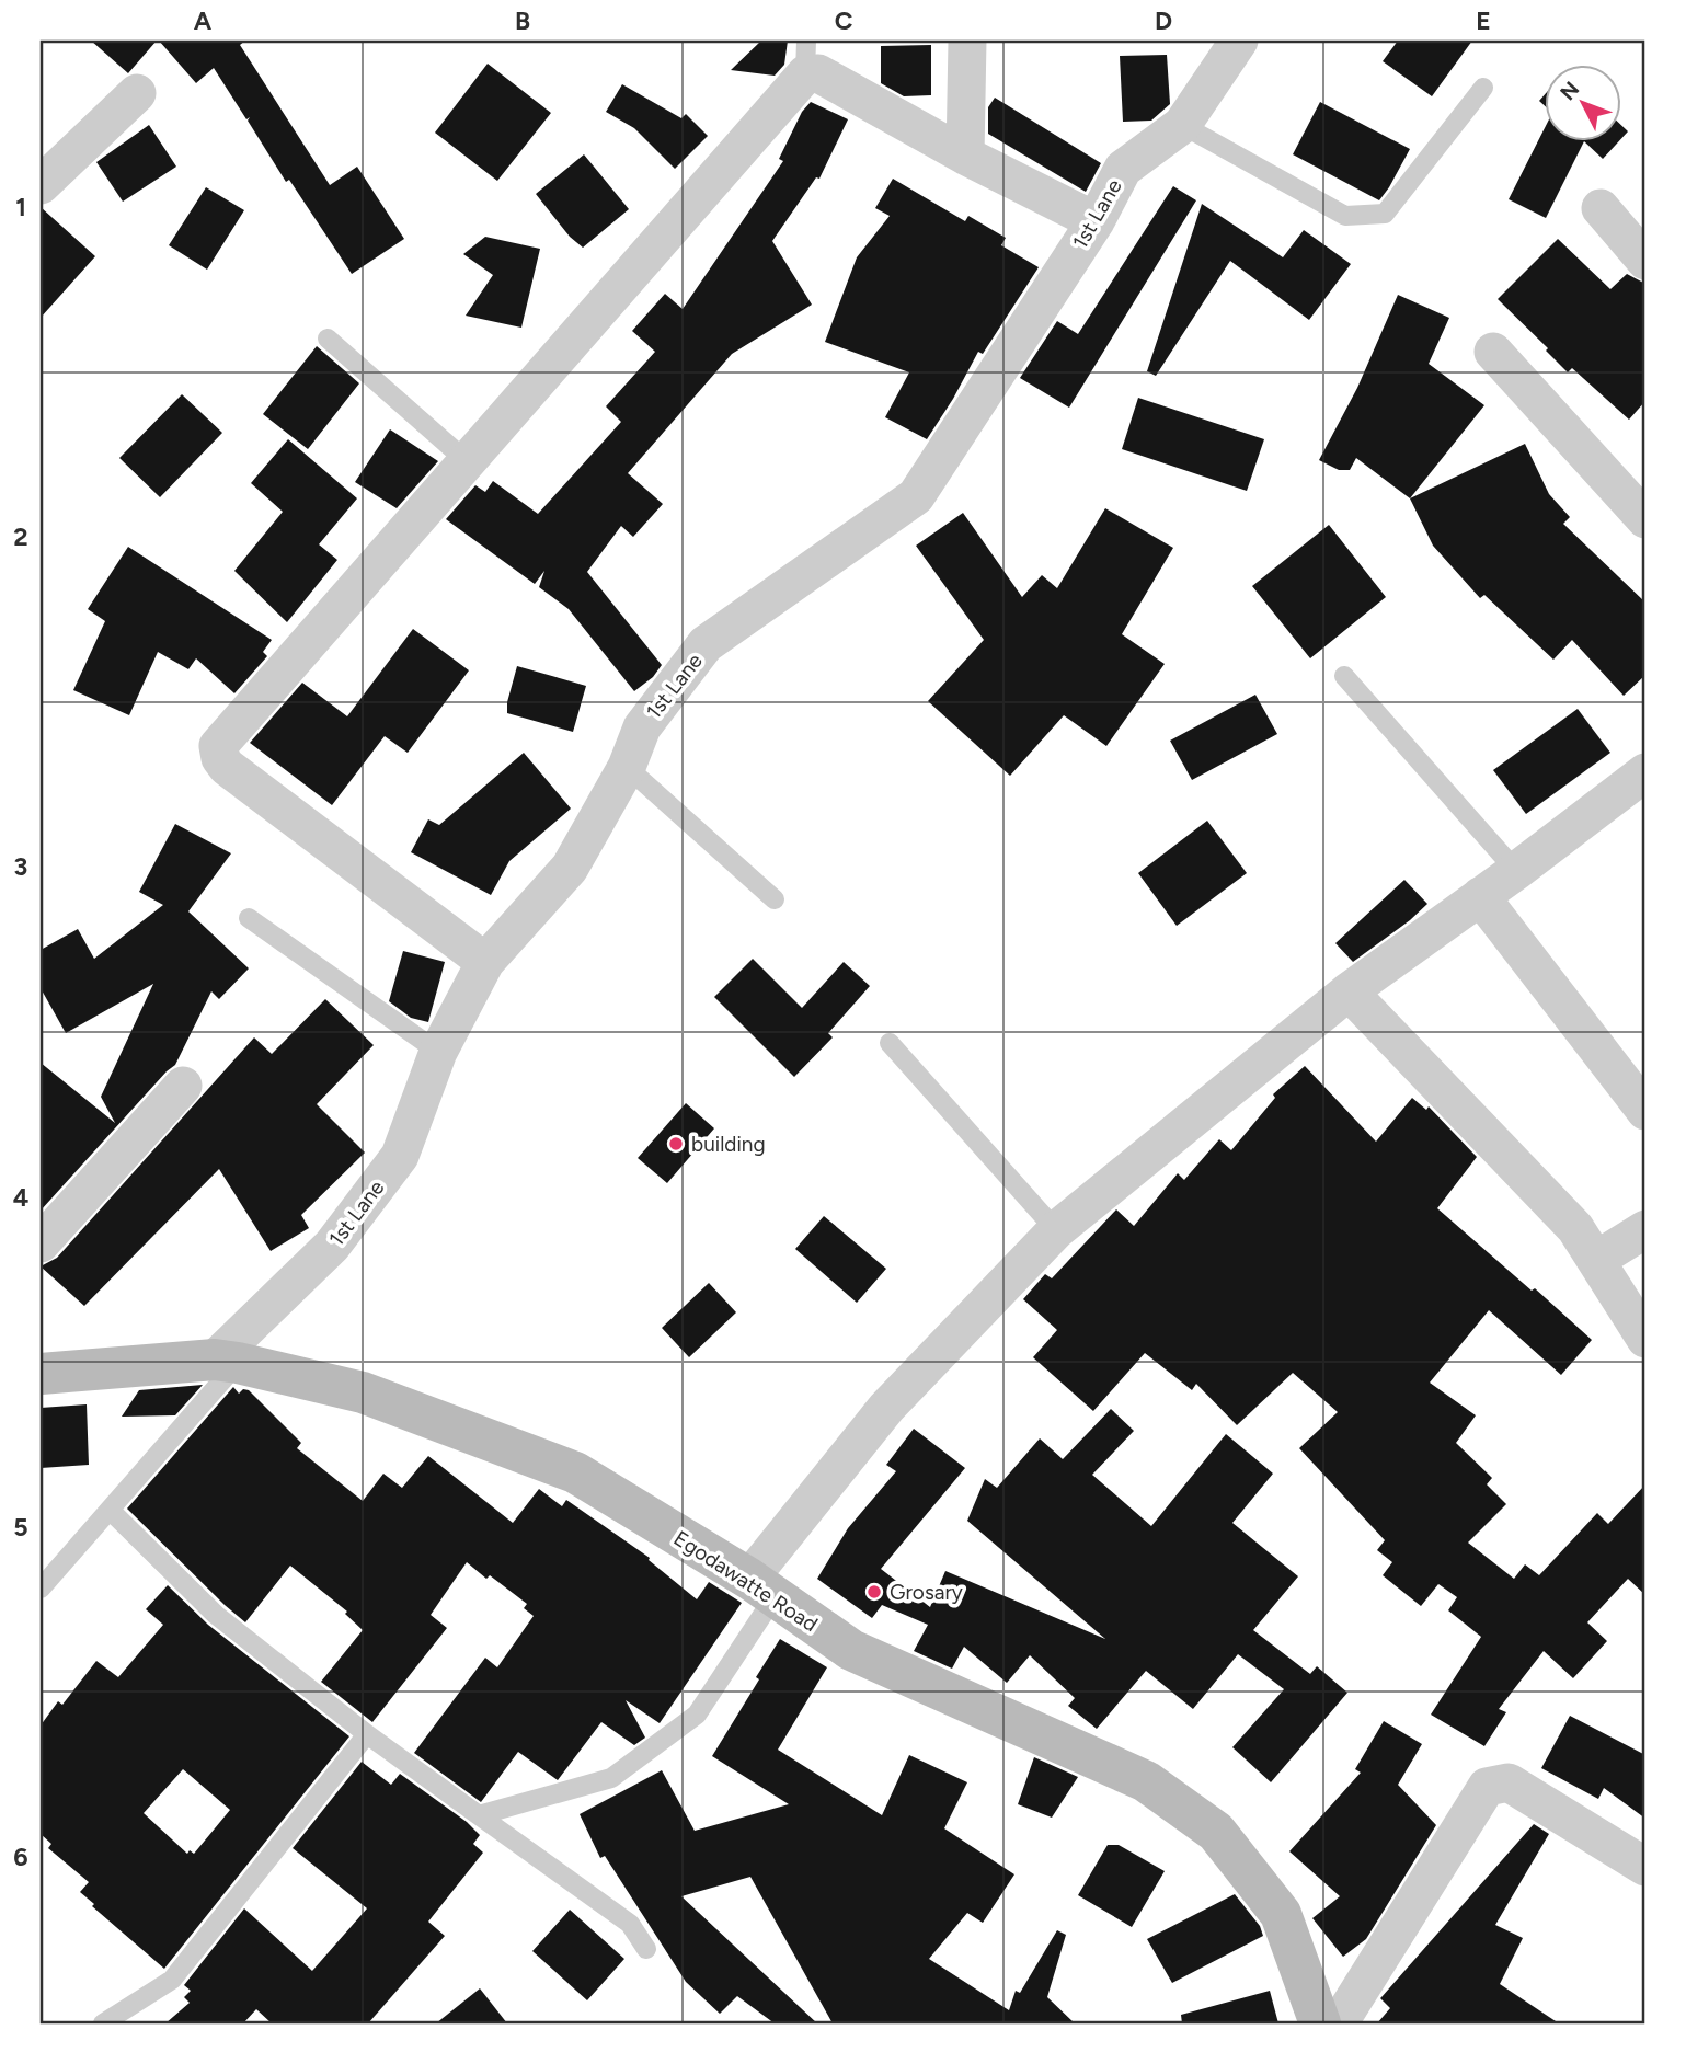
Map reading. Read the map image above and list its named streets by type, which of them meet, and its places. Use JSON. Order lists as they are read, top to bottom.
{
  "streets": {
    "street": ["1st Lane", "Egodawatte Road"]
  },
  "crossings": [
    ["1st Lane", "Egodawatte Road"]
  ],
  "places": ["building", "Grosary"],
  "north": "top left",
  "grid": {
    "columns": [
      "A",
      "B",
      "C",
      "D",
      "E"
    ],
    "rows": [
      "1",
      "2",
      "3",
      "4",
      "5",
      "6"
    ]
  }
}
